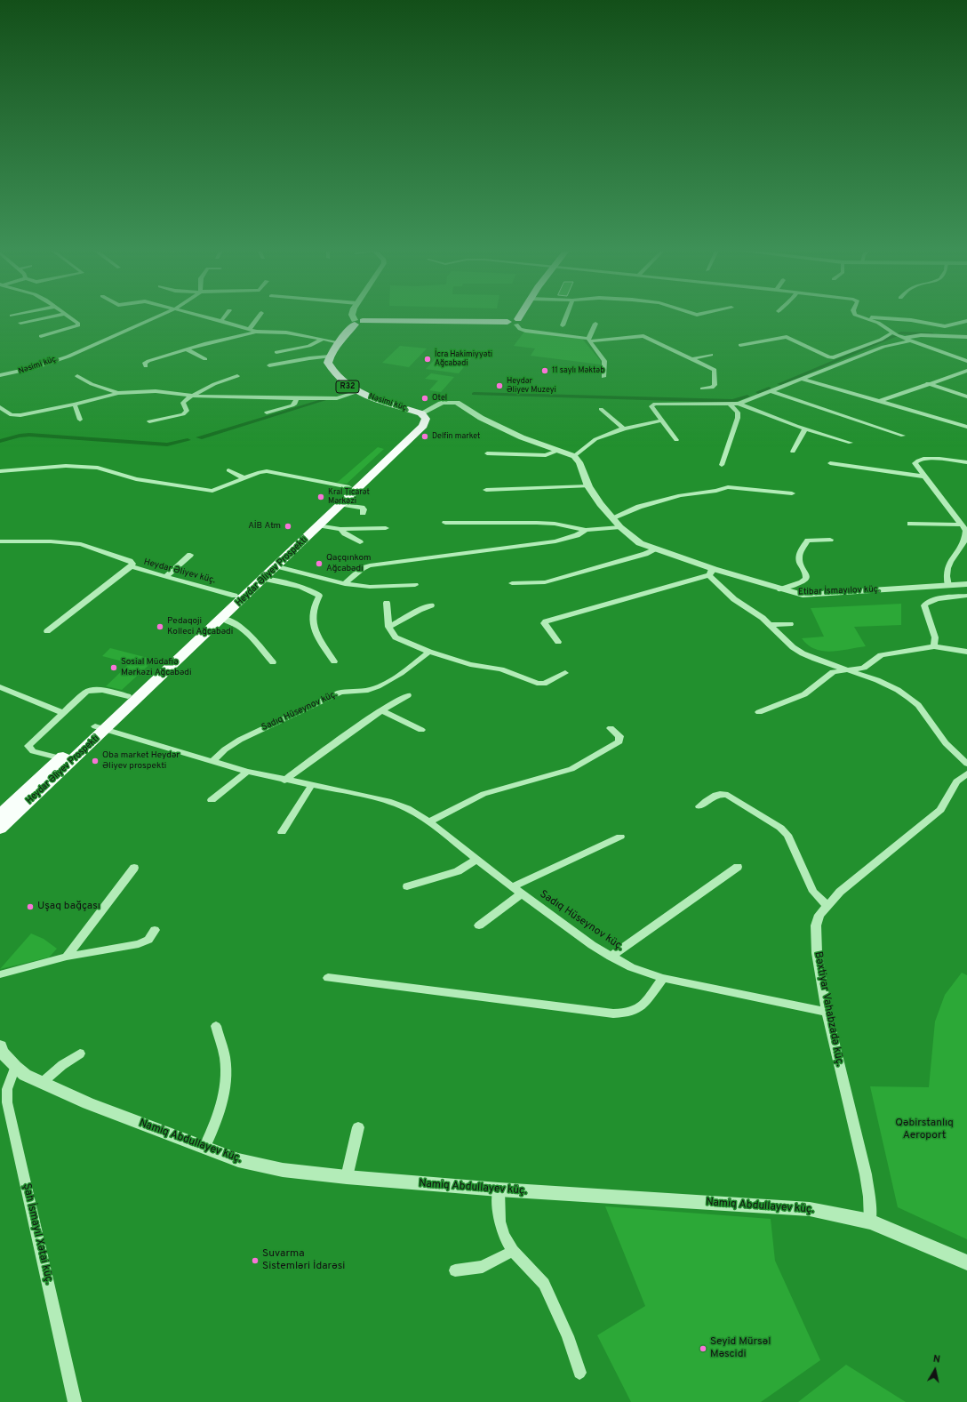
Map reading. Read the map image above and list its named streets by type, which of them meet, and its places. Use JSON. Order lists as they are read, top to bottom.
{
  "streets": {
    "main road": ["Nəsimi küç.", "R32", "Heydar Əliyev Prospekti"],
    "street": [
      "Heydar Əliyev küç.",
      "Etibar İsmayılov küç.",
      "Sadıq Hüseynov küç.",
      "Bəxtiyar Vahabzadə küç.",
      "Namiq Abdullayev küç.",
      "Şah İsmayıl Xətai küç."
    ]
  },
  "crossings": [
    ["Nəsimi küç.", "Heydar Əliyev Prospekti"],
    ["Heydar Əliyev Prospekti", "Sadıq Hüseynov küç."],
    ["Sadıq Hüseynov küç.", "Bəxtiyar Vahabzadə küç."],
    ["Bəxtiyar Vahabzadə küç.", "Namiq Abdullayev küç."],
    ["Namiq Abdullayev küç.", "Şah İsmayıl Xətai küç."]
  ],
  "parks": ["Qəbirstanlıq Aeroport"],
  "places": [
    "İcra Hakimiyyəti Ağcabədi",
    "11 saylı Məktəb",
    "Heydər Əliyev Muzeyi",
    "Otel",
    "Delfin market",
    "Kral Ticarət Mərkəzi",
    "AİB Atm",
    "Qaçqınkom Ağcabədi",
    "Pedaqoji Kolleci Ağcabədi",
    "Sosial Müdafiə Mərkəzi Ağcabədi",
    "Oba market Heydər Əliyev prospekti",
    "Uşaq bağçası",
    "Suvarma Sistemləri İdarəsi",
    "Seyid Mürsəl Məscidi"
  ],
  "north": "top"
}
